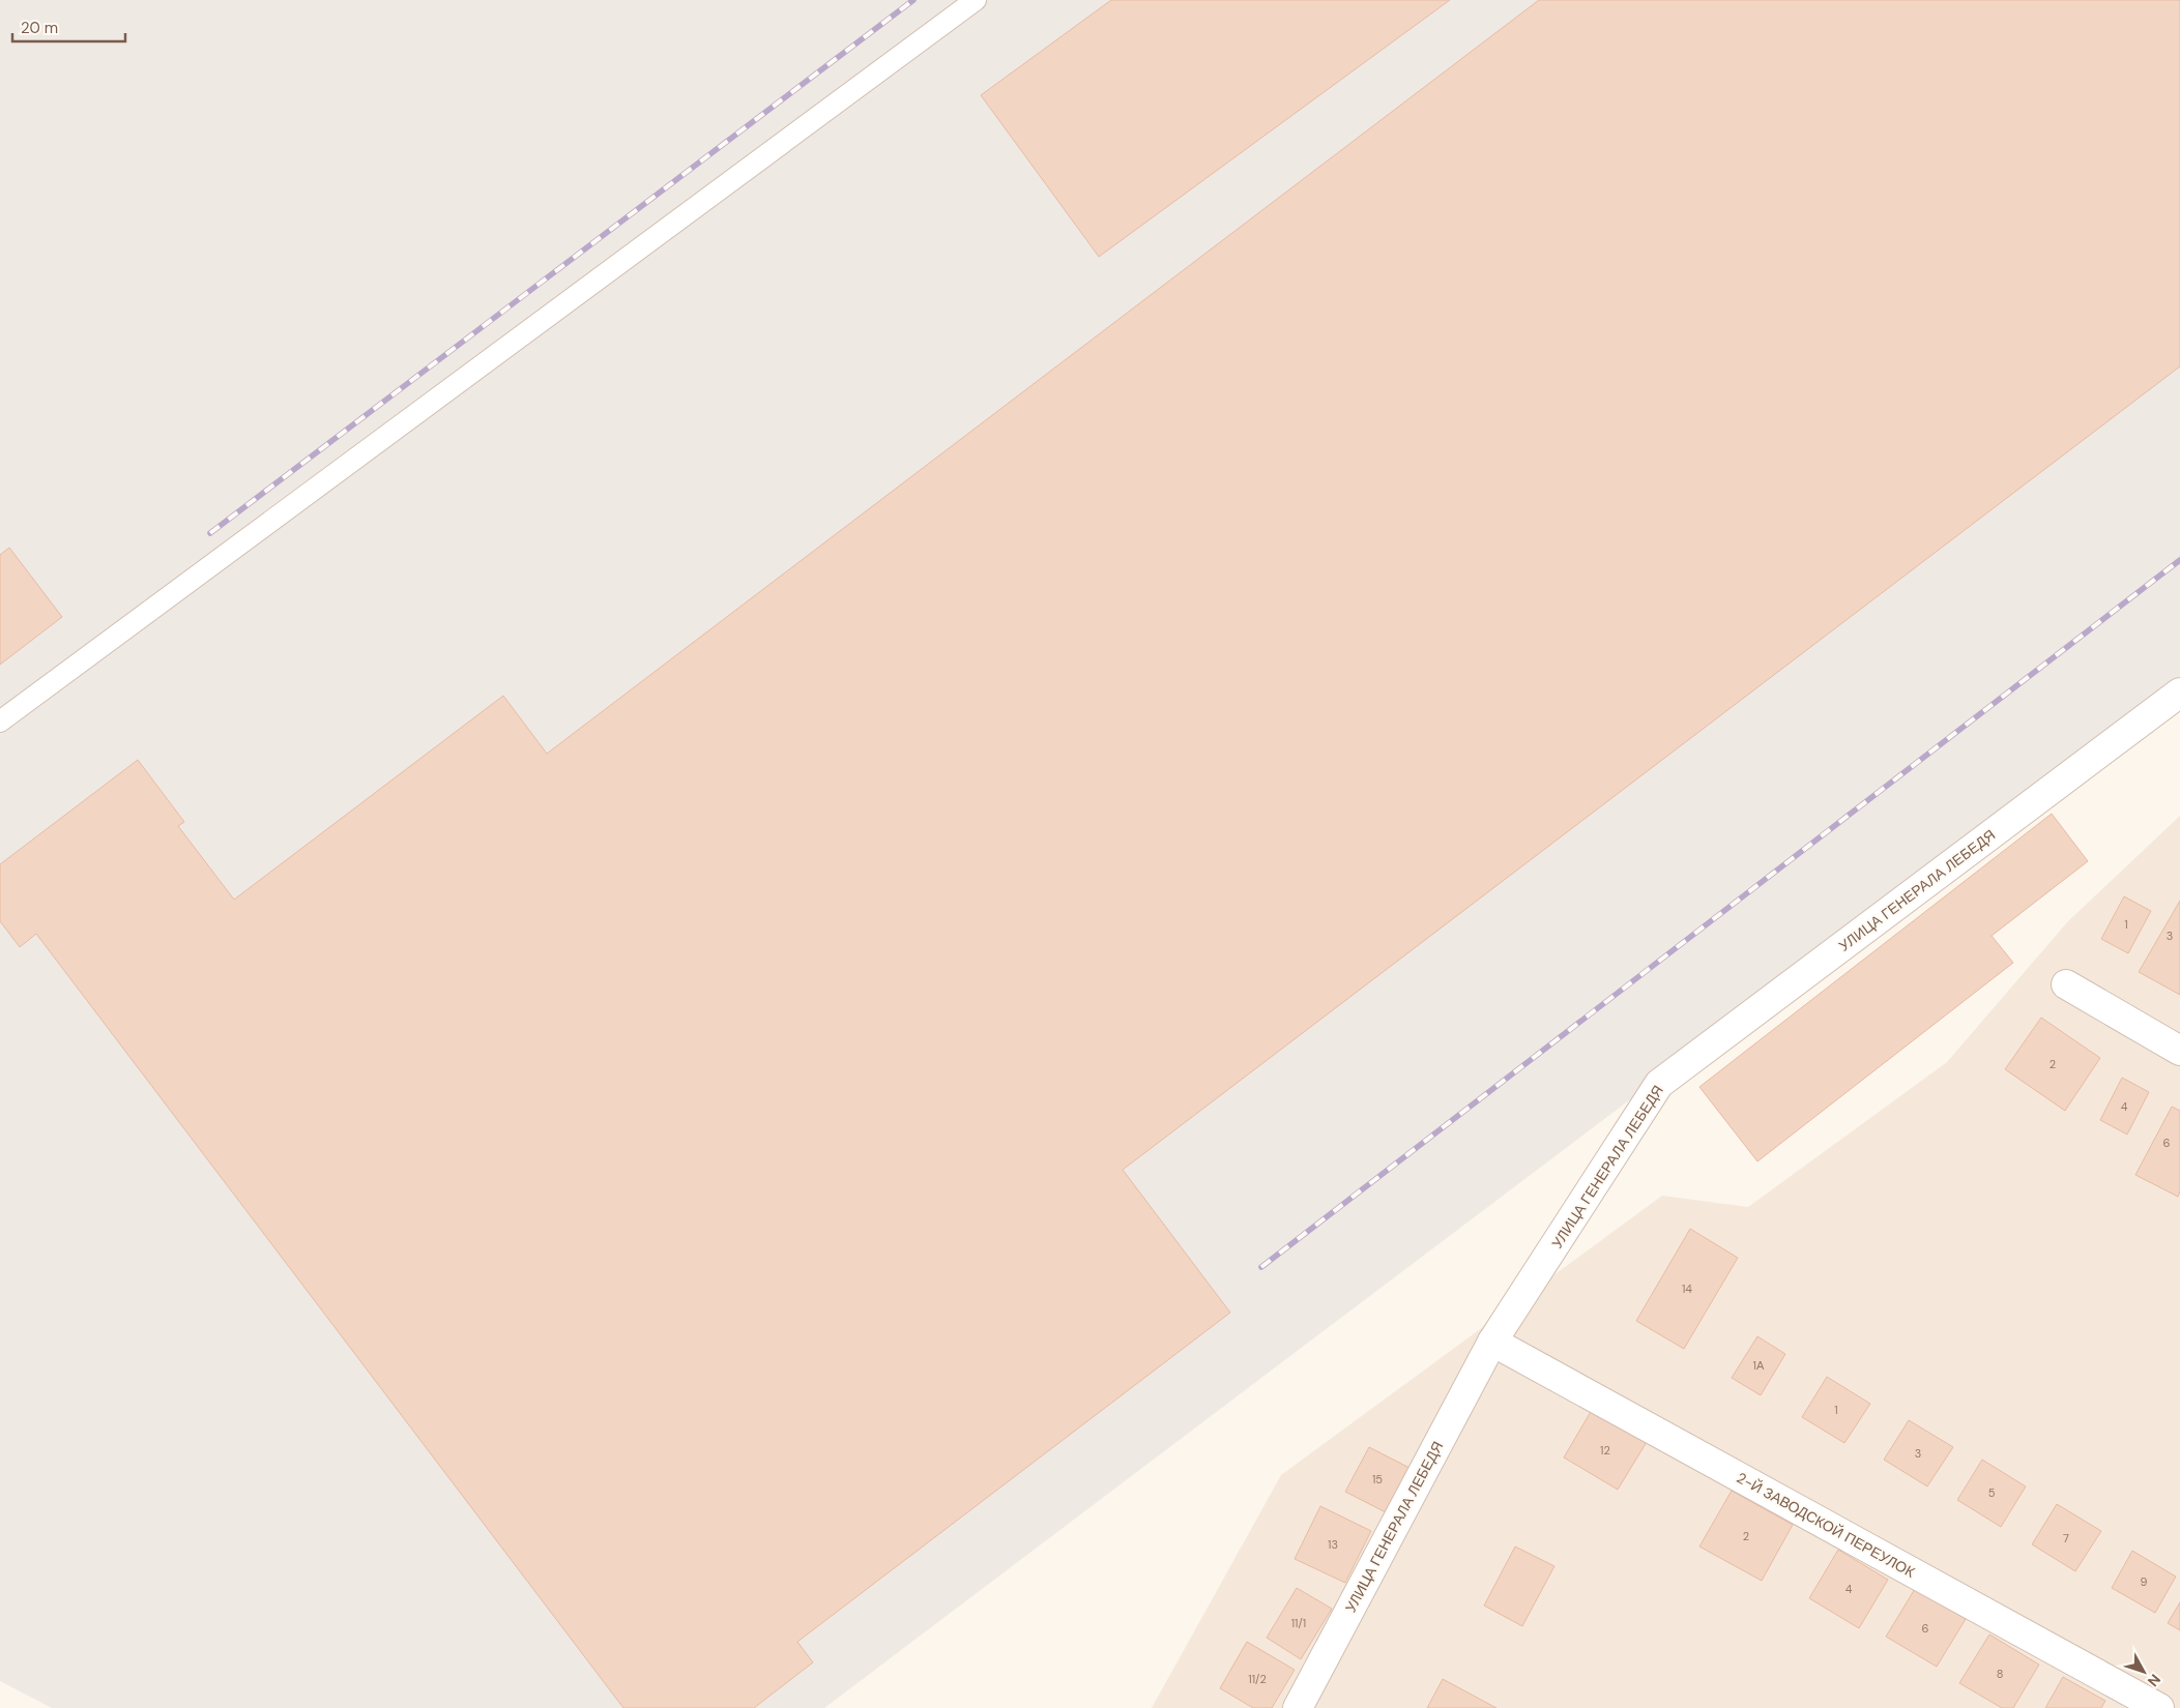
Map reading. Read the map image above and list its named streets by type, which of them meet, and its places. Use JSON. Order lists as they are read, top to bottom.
{
  "streets": {
    "street": ["УЛИЦА ГЕНЕРАЛА ЛЕБЕДЯ", "2-Й ЗАВОДСКОЙ ПЕРЕУЛОК"]
  },
  "crossings": [
    ["УЛИЦА ГЕНЕРАЛА ЛЕБЕДЯ", "2-Й ЗАВОДСКОЙ ПЕРЕУЛОК"]
  ],
  "house_numbers": [
    "1",
    "3",
    "2",
    "4",
    "6",
    "14",
    "1А",
    "1",
    "12",
    "3",
    "15",
    "5",
    "2",
    "7",
    "13",
    "9",
    "4",
    "11/1",
    "6",
    "8",
    "11/2"
  ],
  "scale_bar": "20 m",
  "north": "bottom right"
}
